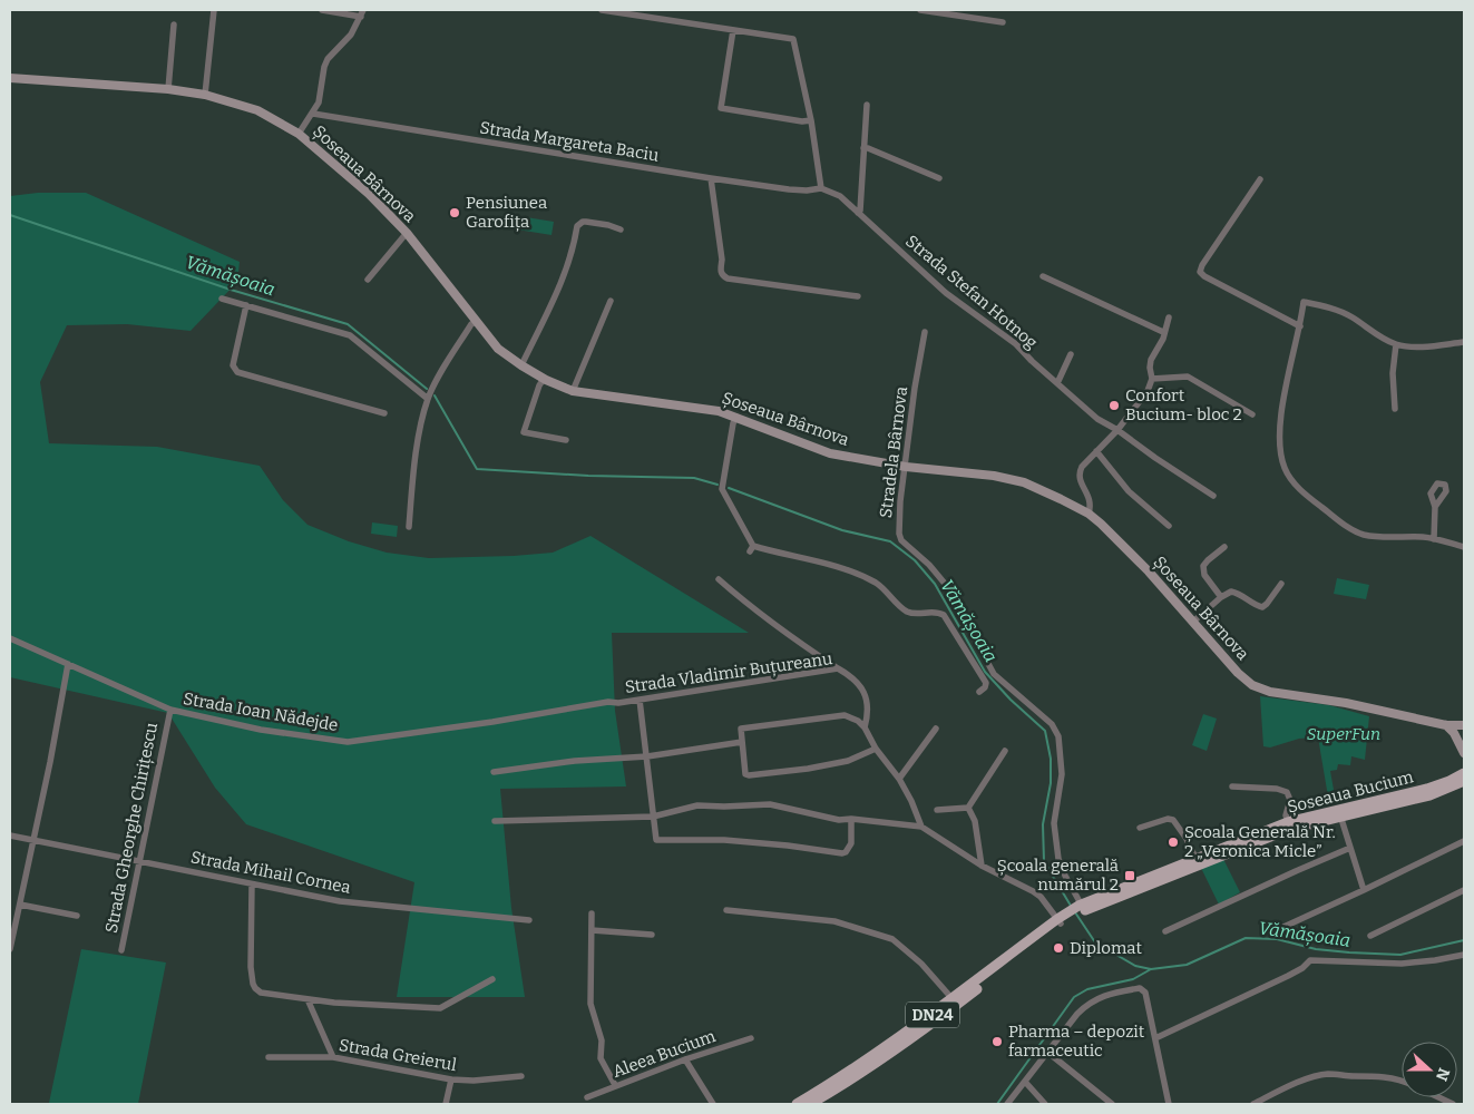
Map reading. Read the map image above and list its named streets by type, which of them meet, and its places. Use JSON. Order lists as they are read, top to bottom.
{
  "streets": {
    "main road": ["Șoseaua Bârnova", "Șoseaua Bucium", "DN24"],
    "street": [
      "Strada Margareta Baciu",
      "Strada Stefan Hotnog",
      "Stradela Bârnova",
      "Strada Vladimir Buțureanu",
      "Strada Ioan Nădejde",
      "Strada Gheorghe Chirițescu",
      "Strada Mihail Cornea",
      "Aleea Bucium",
      "Strada Greierul"
    ]
  },
  "crossings": [
    ["Strada Margareta Baciu", "Strada Stefan Hotnog"],
    ["Șoseaua Bârnova", "Stradela Bârnova"],
    ["Stradela Bârnova", "Șoseaua Bucium"],
    ["Strada Vladimir Buțureanu", "Strada Ioan Nădejde"],
    ["Strada Ioan Nădejde", "Strada Gheorghe Chirițescu"],
    ["Strada Gheorghe Chirițescu", "Strada Mihail Cornea"]
  ],
  "water": ["Vămășoaia"],
  "parks": ["SuperFun"],
  "places": {
    "other": [
      "Pensiunea Garofița",
      "Confort Bucium- bloc 2",
      "Școala Generală Nr. 2 „Veronica Micle”",
      "Diplomat",
      "Pharma – depozit farmaceutic"
    ],
    "transit": ["Școala generală numărul 2"]
  },
  "north": "right"
}
